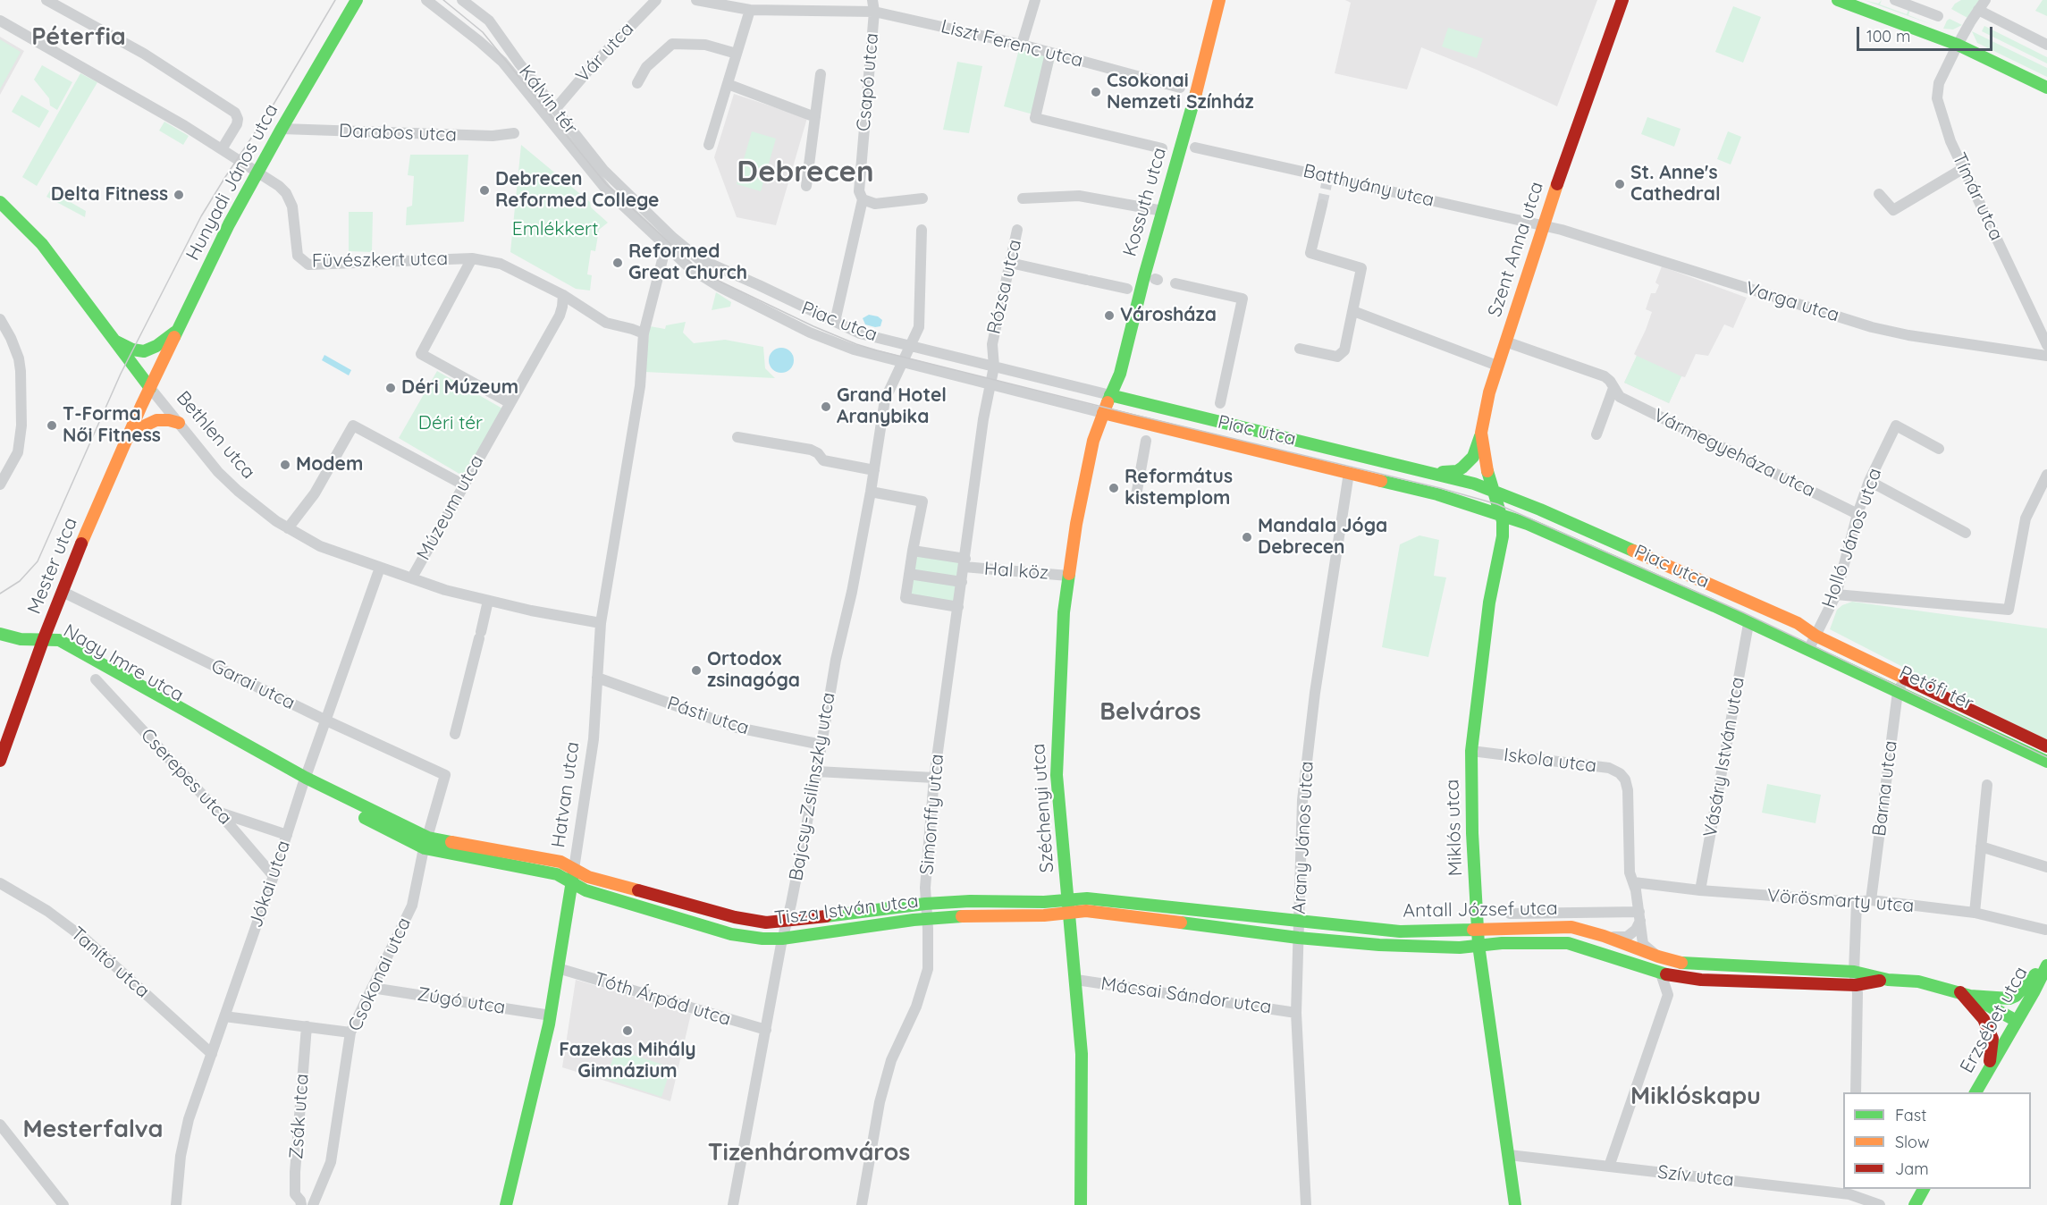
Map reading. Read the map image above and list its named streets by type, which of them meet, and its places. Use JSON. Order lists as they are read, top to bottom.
{
  "streets": {
    "street": [
      "Liszt Ferenc utca",
      "Vár utca",
      "Csapó utca",
      "Kálvin tér",
      "Darabos utca",
      "Hunyadi János utca",
      "Batthyány utca",
      "Tímár utca",
      "Kossuth utca",
      "Szent Anna utca",
      "Füvészkert utca",
      "Rózsa utca",
      "Varga utca",
      "Piac utca",
      "Bethlen utca",
      "Vármegyeháza utca",
      "Múzeum utca",
      "Holló János utca",
      "Mester utca",
      "Hal köz",
      "Nagy Imre utca",
      "Garai utca",
      "Petőfi tér",
      "Pásti utca",
      "Vásáry István utca",
      "Iskola utca",
      "Cserepes utca",
      "Bajcsy-Zsilinszky utca",
      "Barna utca",
      "Hatvan utca",
      "Széchenyi utca",
      "Simonffy utca",
      "Miklós utca",
      "Arany János utca",
      "Jókai utca",
      "Vörösmarty utca",
      "Tisza István utca",
      "Antall József utca",
      "Tanító utca",
      "Csokonai utca",
      "Mácsai Sándor utca",
      "Tóth Árpád utca",
      "Zúgó utca",
      "Erzsébet utca",
      "Zsák utca",
      "Szív utca"
    ]
  },
  "crossings": [
    ["Liszt Ferenc utca", "Csapó utca"],
    ["Vár utca", "Kálvin tér"],
    ["Csapó utca", "Piac utca"],
    ["Kálvin tér", "Piac utca"],
    ["Kálvin tér", "Hatvan utca"],
    ["Darabos utca", "Hunyadi János utca"],
    ["Hunyadi János utca", "Füvészkert utca"],
    ["Hunyadi János utca", "Bethlen utca"],
    ["Hunyadi János utca", "Mester utca"],
    ["Batthyány utca", "Szent Anna utca"],
    ["Batthyány utca", "Varga utca"],
    ["Kossuth utca", "Piac utca"],
    ["Kossuth utca", "Széchenyi utca"],
    ["Szent Anna utca", "Varga utca"],
    ["Szent Anna utca", "Piac utca"],
    ["Szent Anna utca", "Vármegyeháza utca"],
    ["Szent Anna utca", "Miklós utca"],
    ["Füvészkert utca", "Múzeum utca"],
    ["Rózsa utca", "Piac utca"],
    ["Rózsa utca", "Hal köz"],
    ["Piac utca", "Holló János utca"],
    ["Piac utca", "Petőfi tér"],
    ["Piac utca", "Vásáry István utca"],
    ["Piac utca", "Bajcsy-Zsilinszky utca"],
    ["Piac utca", "Széchenyi utca"],
    ["Piac utca", "Miklós utca"],
    ["Piac utca", "Arany János utca"],
    ["Bethlen utca", "Múzeum utca"],
    ["Bethlen utca", "Mester utca"],
    ["Bethlen utca", "Hatvan utca"],
    ["Bethlen utca", "Jókai utca"],
    ["Vármegyeháza utca", "Holló János utca"],
    ["Holló János utca", "Petőfi tér"],
    ["Mester utca", "Nagy Imre utca"],
    ["Mester utca", "Garai utca"],
    ["Hal köz", "Széchenyi utca"],
    ["Hal köz", "Simonffy utca"],
    ["Nagy Imre utca", "Hatvan utca"],
    ["Nagy Imre utca", "Jókai utca"],
    ["Nagy Imre utca", "Tisza István utca"],
    ["Nagy Imre utca", "Csokonai utca"],
    ["Garai utca", "Jókai utca"],
    ["Garai utca", "Csokonai utca"],
    ["Petőfi tér", "Barna utca"],
    ["Pásti utca", "Bajcsy-Zsilinszky utca"],
    ["Pásti utca", "Hatvan utca"],
    ["Vásáry István utca", "Vörösmarty utca"],
    ["Iskola utca", "Miklós utca"],
    ["Iskola utca", "Vörösmarty utca"],
    ["Cserepes utca", "Jókai utca"],
    ["Bajcsy-Zsilinszky utca", "Tisza István utca"],
    ["Bajcsy-Zsilinszky utca", "Tóth Árpád utca"],
    ["Barna utca", "Vörösmarty utca"],
    ["Hatvan utca", "Tisza István utca"],
    ["Hatvan utca", "Tóth Árpád utca"],
    ["Hatvan utca", "Zúgó utca"],
    ["Széchenyi utca", "Tisza István utca"],
    ["Széchenyi utca", "Antall József utca"],
    ["Széchenyi utca", "Mácsai Sándor utca"],
    ["Simonffy utca", "Tisza István utca"],
    ["Miklós utca", "Antall József utca"],
    ["Miklós utca", "Szív utca"],
    ["Arany János utca", "Antall József utca"],
    ["Arany János utca", "Mácsai Sándor utca"],
    ["Jókai utca", "Tanító utca"],
    ["Tisza István utca", "Antall József utca"],
    ["Antall József utca", "Erzsébet utca"],
    ["Csokonai utca", "Zúgó utca"]
  ],
  "districts": [
    "Péterfia",
    "Debrecen",
    "Belváros",
    "Miklóskapu",
    "Mesterfalva",
    "Tizenháromváros"
  ],
  "parks": ["Emlékkert", "Déri tér"],
  "places": [
    "Csokonai Nemzeti Színház",
    "St. Anne's Cathedral",
    "Debrecen Reformed College",
    "Delta Fitness",
    "Reformed Great Church",
    "Városháza",
    "Déri Múzeum",
    "Grand Hotel Aranybika",
    "T-Forma Női Fitness",
    "Modem",
    "Református kistemplom",
    "Mandala Jóga Debrecen",
    "Ortodox zsinagóga",
    "Fazekas Mihály Gimnázium"
  ],
  "legend": ["Fast", "Slow", "Jam"],
  "scale_bar": "100 m"
}
